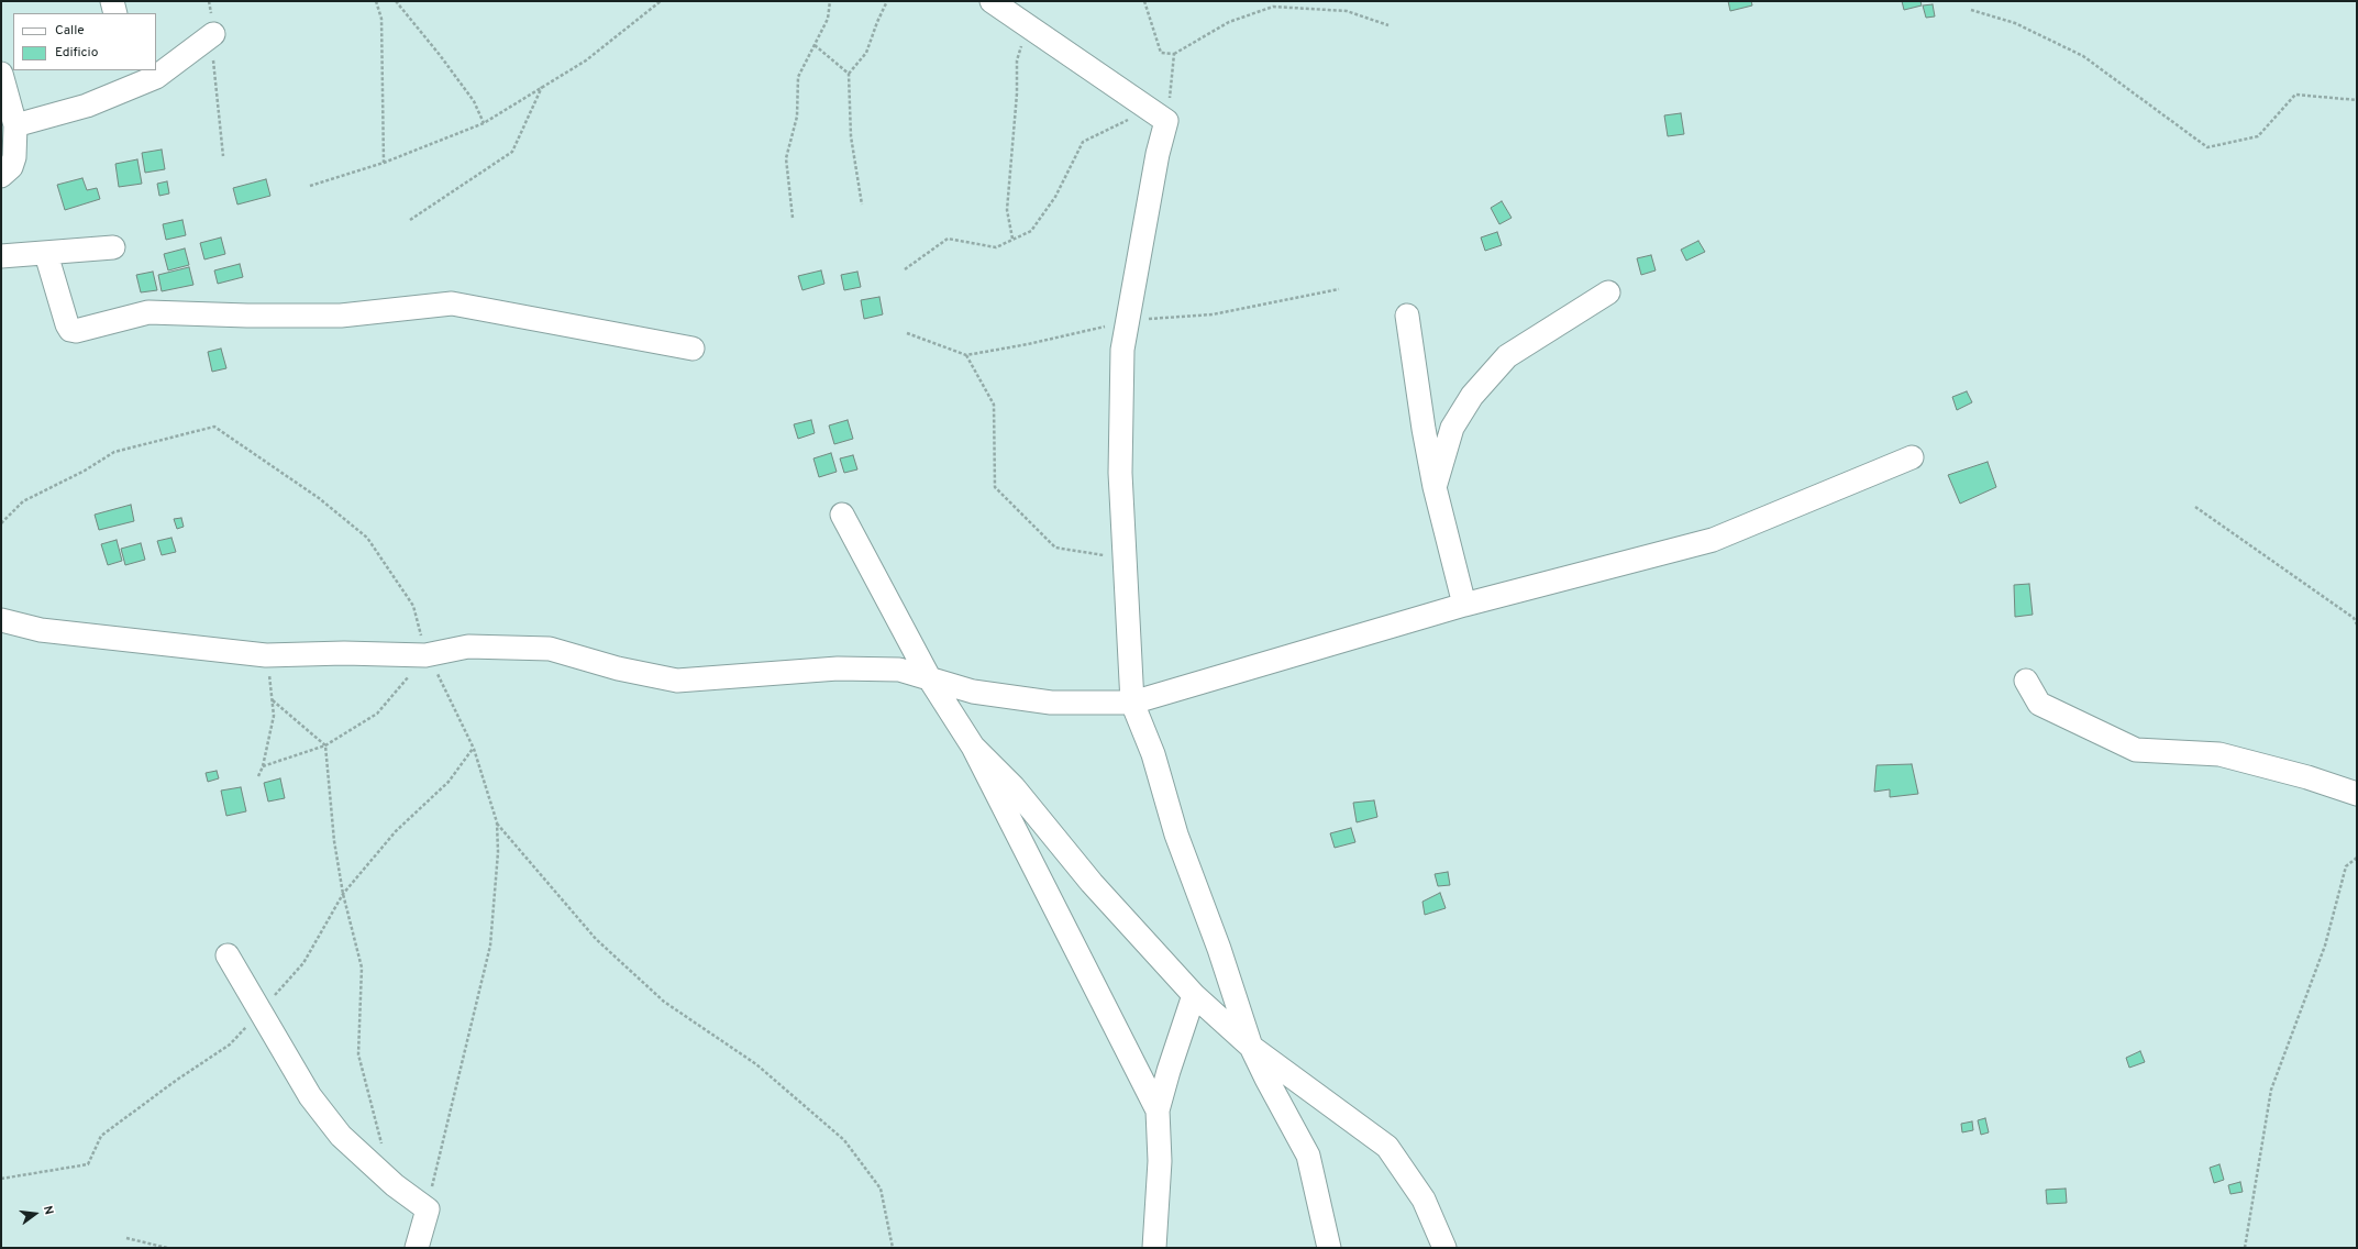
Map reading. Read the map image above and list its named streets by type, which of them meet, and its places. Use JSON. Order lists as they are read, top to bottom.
{
  "legend": ["Calle", "Edificio"],
  "north": "right"
}
